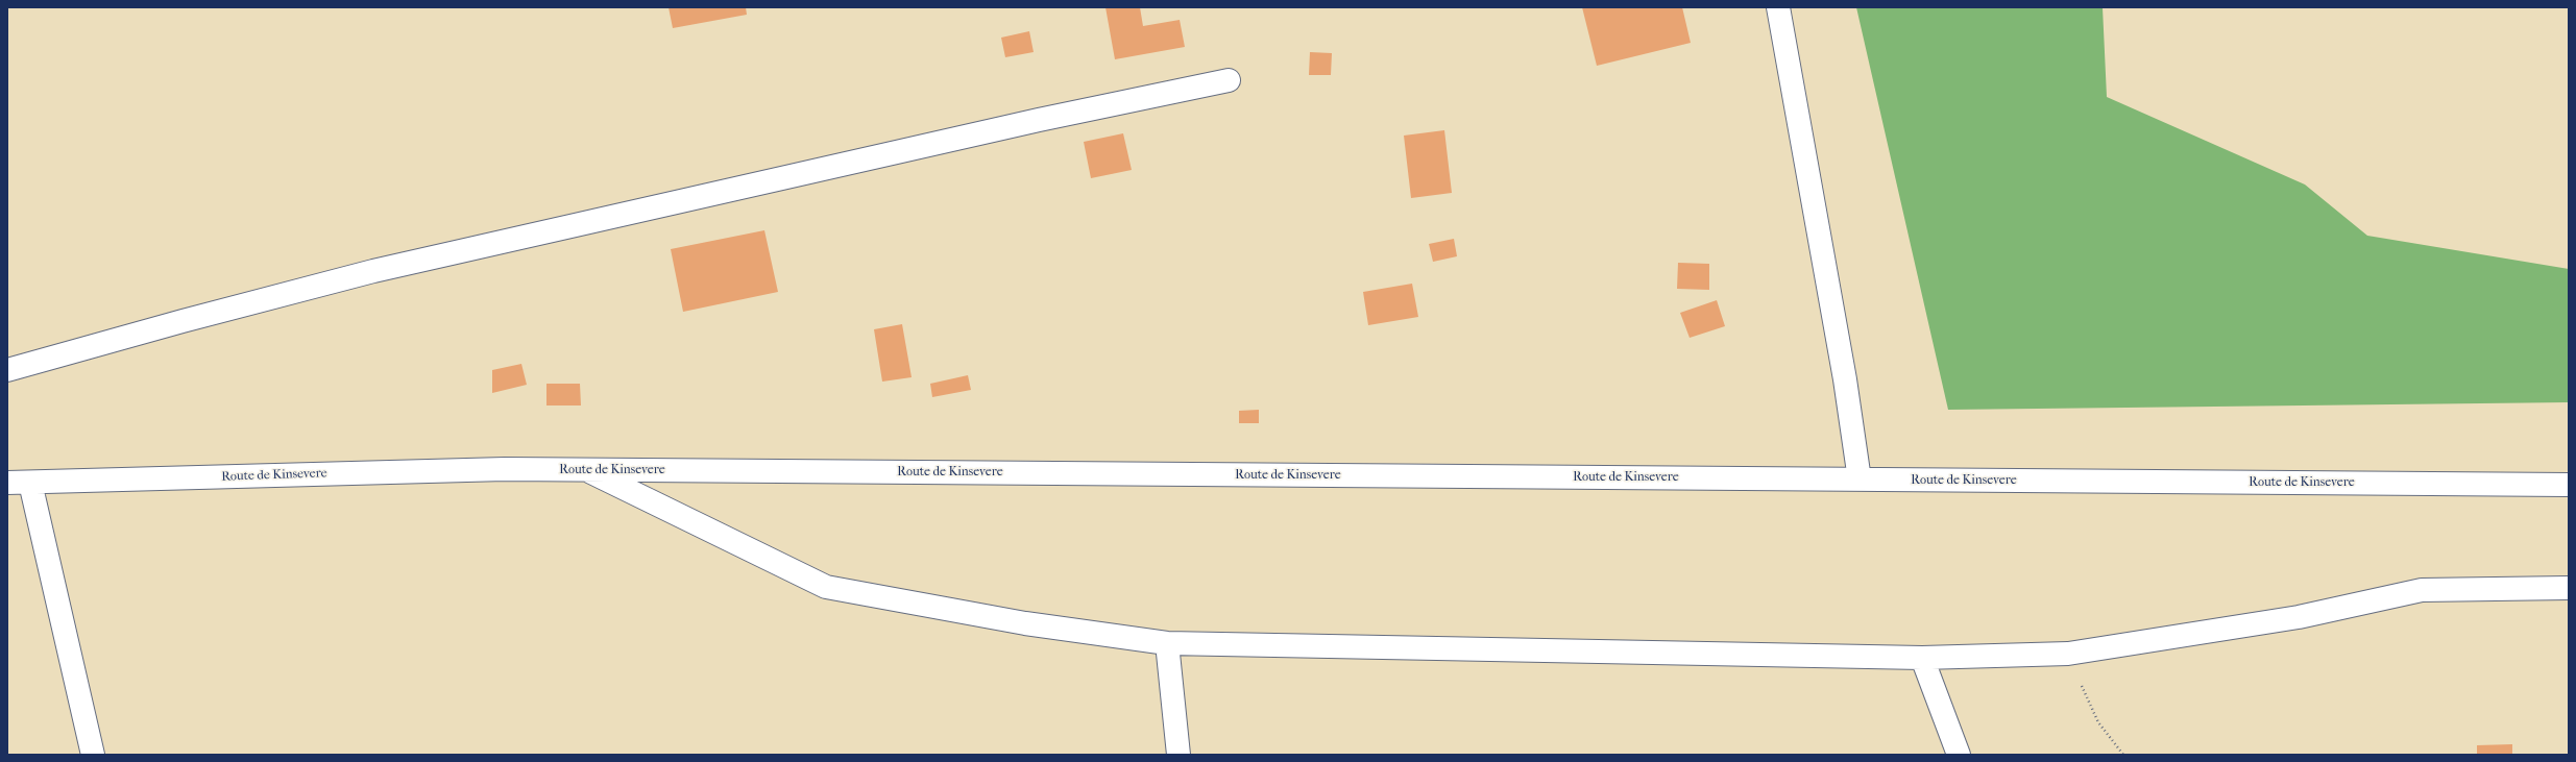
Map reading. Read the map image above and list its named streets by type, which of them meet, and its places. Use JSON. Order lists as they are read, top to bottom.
{
  "streets": {
    "street": ["Route de Kinsevere"]
  }
}
